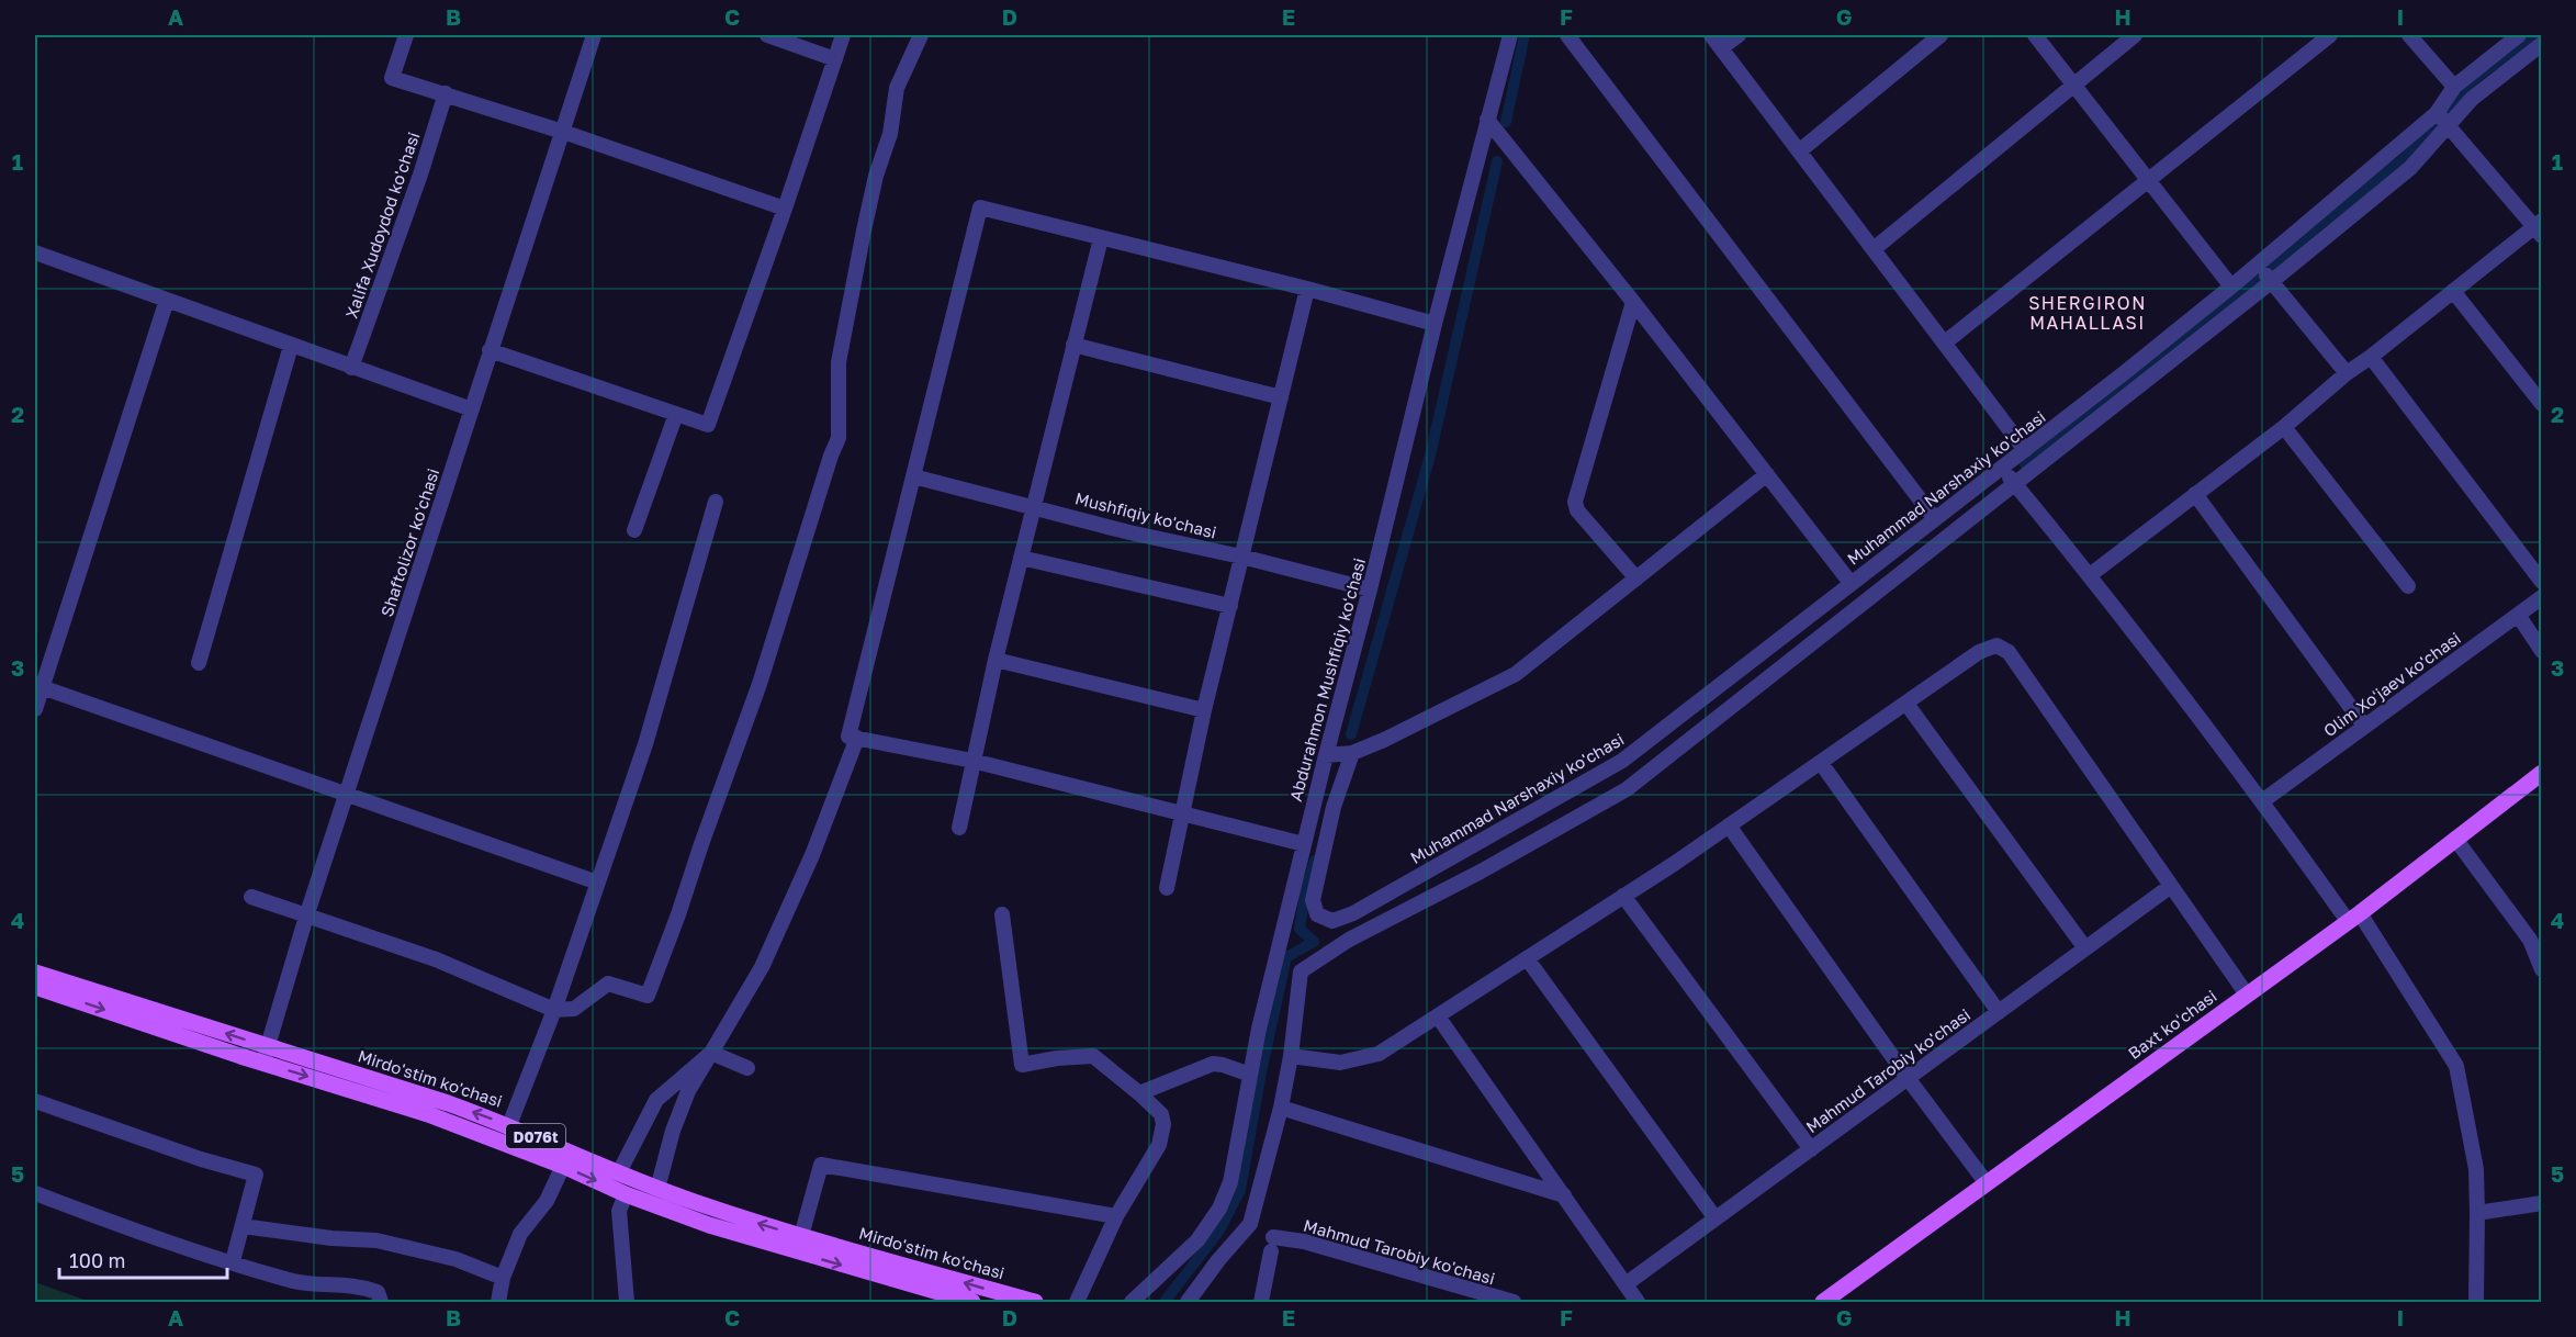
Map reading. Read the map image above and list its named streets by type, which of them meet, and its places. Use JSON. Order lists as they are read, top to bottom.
{
  "streets": {
    "main road": ["Baxt koʻchasi", "Mirdo'stim ko'chasi", "D076t"],
    "street": [
      "Xalifa Xudoydod ko'chasi",
      "Muhammad Narshaxiy ko'chasi",
      "Mushfiqiy ko'chasi",
      "Shaftolizor ko'chasi",
      "Abdurahmon Mushfiqiy koʻchasi",
      "Olim Xoʻjaev ko'chasi",
      "Mahmud Tarobiy ko'chasi"
    ]
  },
  "crossings": [
    ["Mushfiqiy ko'chasi", "Abdurahmon Mushfiqiy koʻchasi"],
    ["Shaftolizor ko'chasi", "Mirdo'stim ko'chasi"]
  ],
  "districts": ["SHERGIRON MAHALLASI"],
  "scale_bar": "100 m",
  "grid": {
    "columns": [
      "A",
      "B",
      "C",
      "D",
      "E",
      "F",
      "G",
      "H",
      "I"
    ],
    "rows": [
      "1",
      "2",
      "3",
      "4",
      "5"
    ]
  }
}
